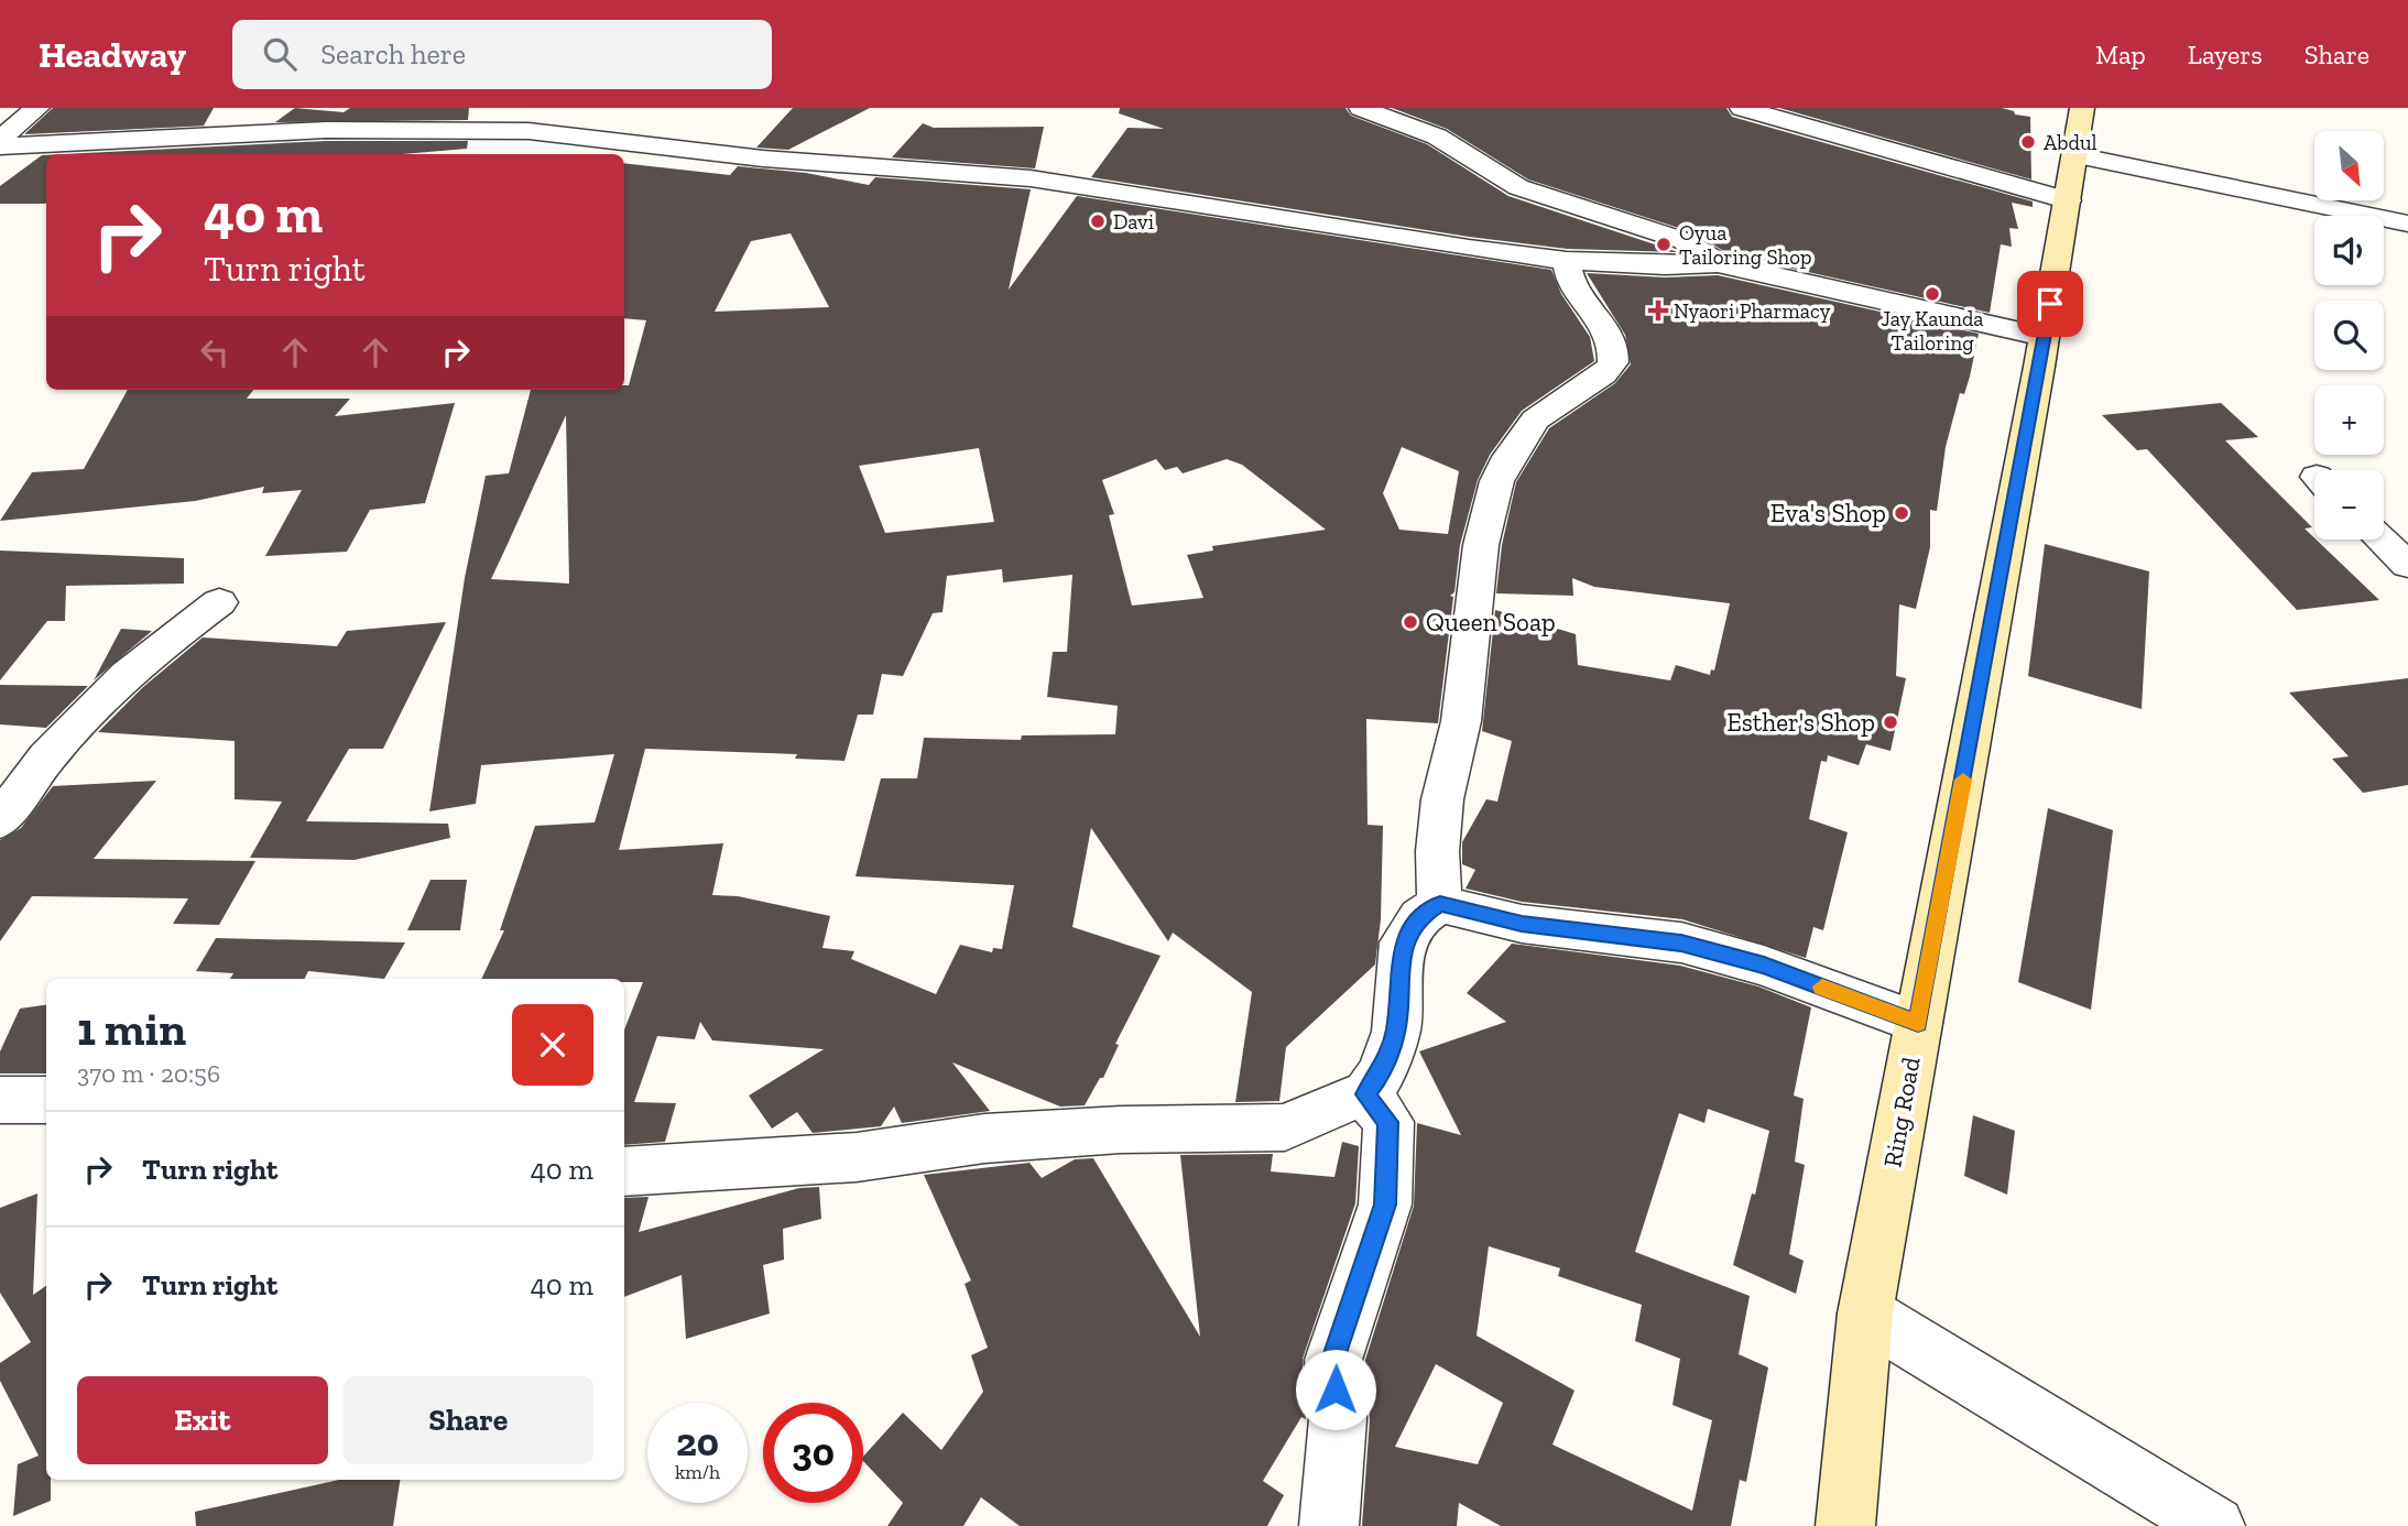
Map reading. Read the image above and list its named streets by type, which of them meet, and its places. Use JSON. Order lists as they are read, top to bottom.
{
  "streets": {
    "main road": ["Ring Road"]
  },
  "places": {
    "other": [
      "Abdul",
      "Davi",
      "Oyua Tailoring Shop",
      "Jay Kaunda Tailoring",
      "Eva's Shop",
      "Queen Soap",
      "Esther's Shop"
    ],
    "health": ["Nyaori Pharmacy"]
  },
  "north": "bottom right",
  "page": {
    "header": "Headway",
    "search": "Search here",
    "nav": ["Map", "Layers", "Share"],
    "map_buttons": ["+", "−"],
    "turn": ["40 m", "Turn right"],
    "heading": ["1 min", "370 m · 20:56"],
    "list": [
      {
        "name": "Turn right",
        "value": "40 m"
      },
      {
        "name": "Turn right",
        "value": "40 m"
      }
    ],
    "buttons": ["Exit", "Share"],
    "speed": "20 km/h",
    "limit": "30"
  }
}
